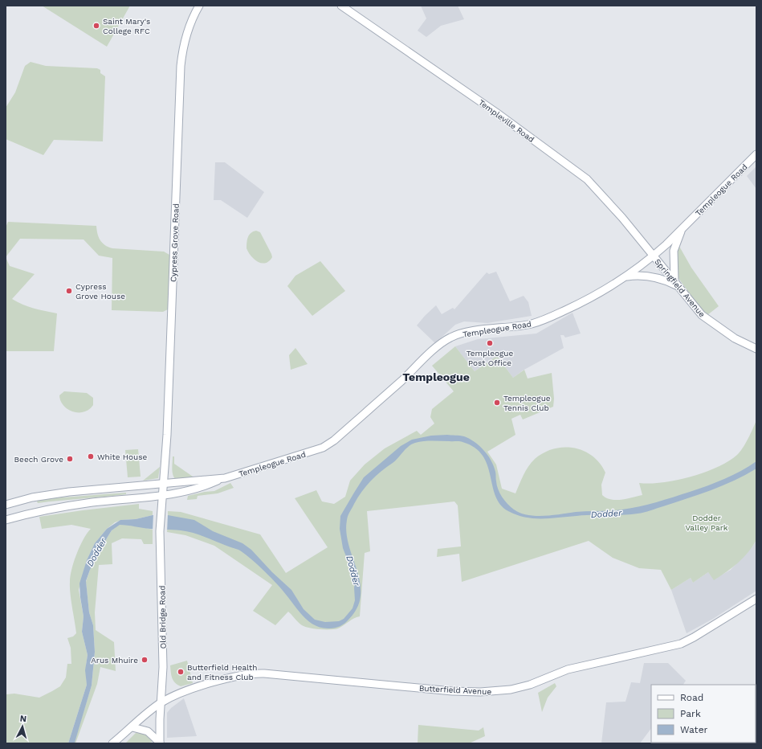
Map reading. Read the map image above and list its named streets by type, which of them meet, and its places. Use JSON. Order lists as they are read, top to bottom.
{
  "streets": {
    "main road": [
      "Templeville Road",
      "Templeogue Road",
      "Cypress Grove Road",
      "Springfield Avenue",
      "Old Bridge Road",
      "Butterfield Avenue"
    ]
  },
  "crossings": [
    ["Templeville Road", "Templeogue Road"],
    ["Templeville Road", "Springfield Avenue"],
    ["Templeogue Road", "Cypress Grove Road"],
    ["Templeogue Road", "Springfield Avenue"],
    ["Old Bridge Road", "Butterfield Avenue"]
  ],
  "districts": ["Templeogue"],
  "water": ["Dodder"],
  "parks": ["Dodder Valley Park"],
  "places": [
    "Saint Mary's College RFC",
    "Cypress Grove House",
    "Templeogue Post Office",
    "Templeogue Tennis Club",
    "White House",
    "Beech Grove",
    "Arus Mhuire",
    "Butterfield Health and Fitness Club"
  ],
  "legend": ["Road", "Park", "Water"],
  "north": "top"
}
